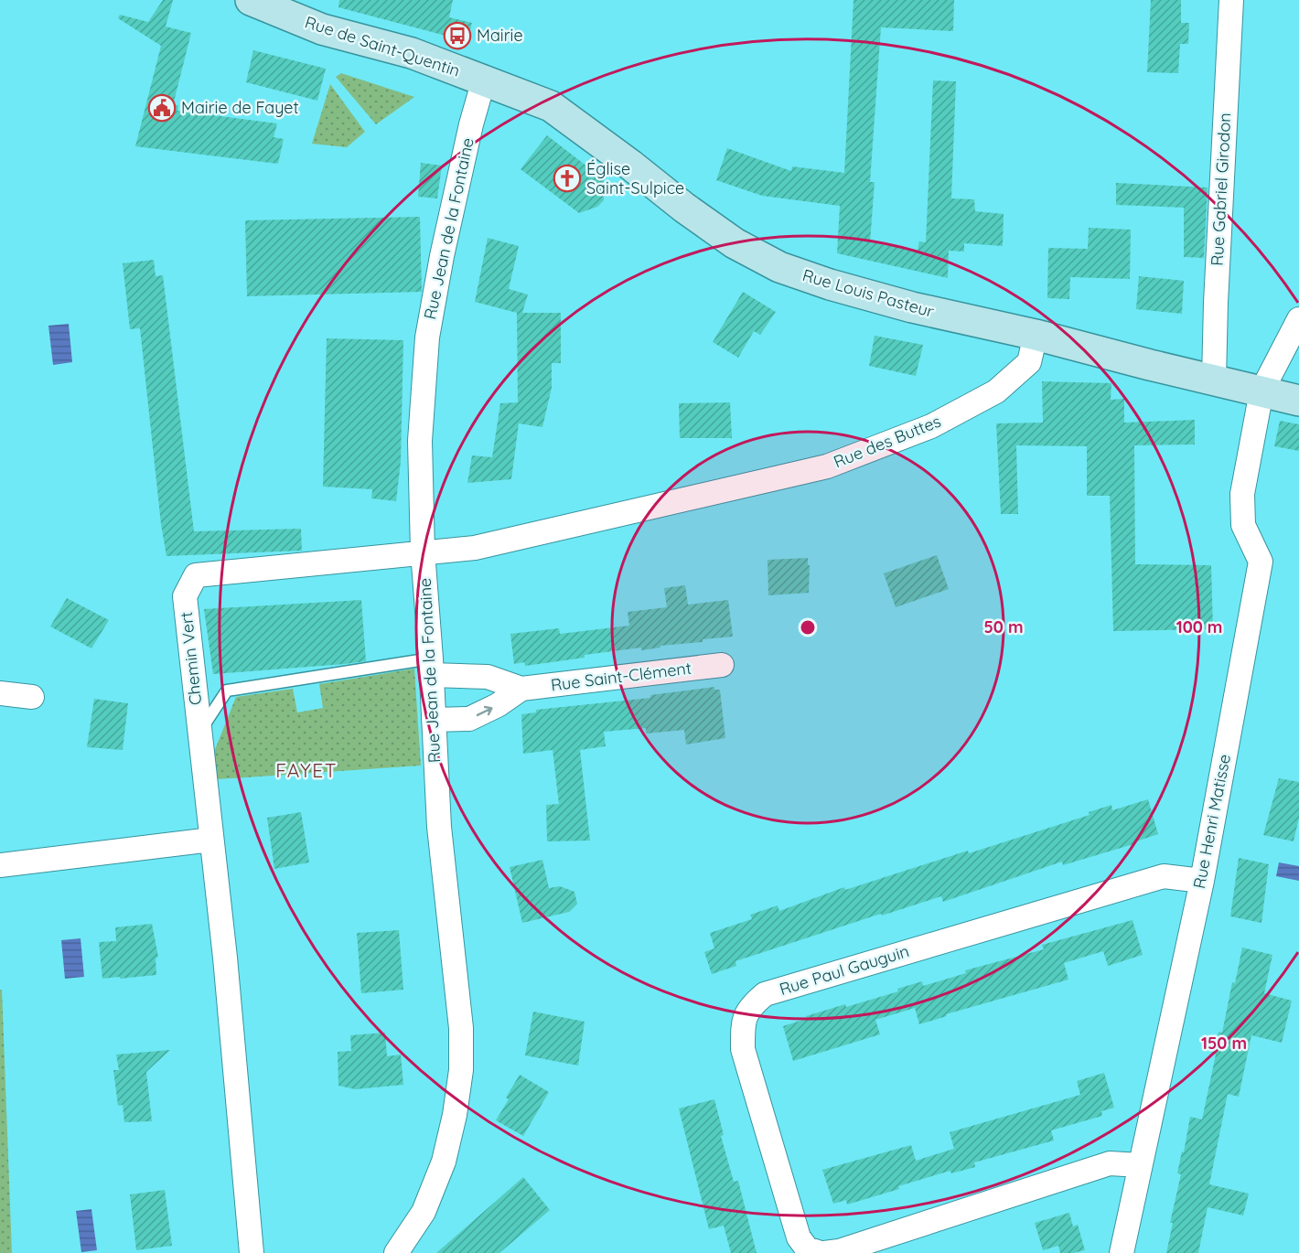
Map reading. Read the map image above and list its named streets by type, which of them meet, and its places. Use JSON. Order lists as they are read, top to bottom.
{
  "streets": {
    "main road": ["Rue de Saint-Quentin", "Rue Louis Pasteur"],
    "street": [
      "Rue Gabriel Girodon",
      "Rue Jean de la Fontaine",
      "Rue des Buttes",
      "Chemin Vert",
      "Rue Saint-Clément",
      "Rue Henri Matisse",
      "Rue Paul Gauguin"
    ]
  },
  "crossings": [
    ["Rue de Saint-Quentin", "Rue Jean de la Fontaine"],
    ["Rue de Saint-Quentin", "Rue Louis Pasteur"],
    ["Rue Gabriel Girodon", "Rue Louis Pasteur"],
    ["Rue Jean de la Fontaine", "Rue Louis Pasteur"],
    ["Rue Jean de la Fontaine", "Rue des Buttes"],
    ["Rue Jean de la Fontaine", "Chemin Vert"],
    ["Rue Jean de la Fontaine", "Rue Saint-Clément"],
    ["Rue Louis Pasteur", "Rue des Buttes"],
    ["Rue Louis Pasteur", "Rue Henri Matisse"],
    ["Rue des Buttes", "Chemin Vert"],
    ["Rue Henri Matisse", "Rue Paul Gauguin"]
  ],
  "districts": ["FAYET"],
  "places": {
    "bus stop": ["Mairie"],
    "public building": ["Mairie de Fayet"],
    "church": ["Église Saint-Sulpice"]
  },
  "rings": ["50 m", "100 m", "150 m"]
}
